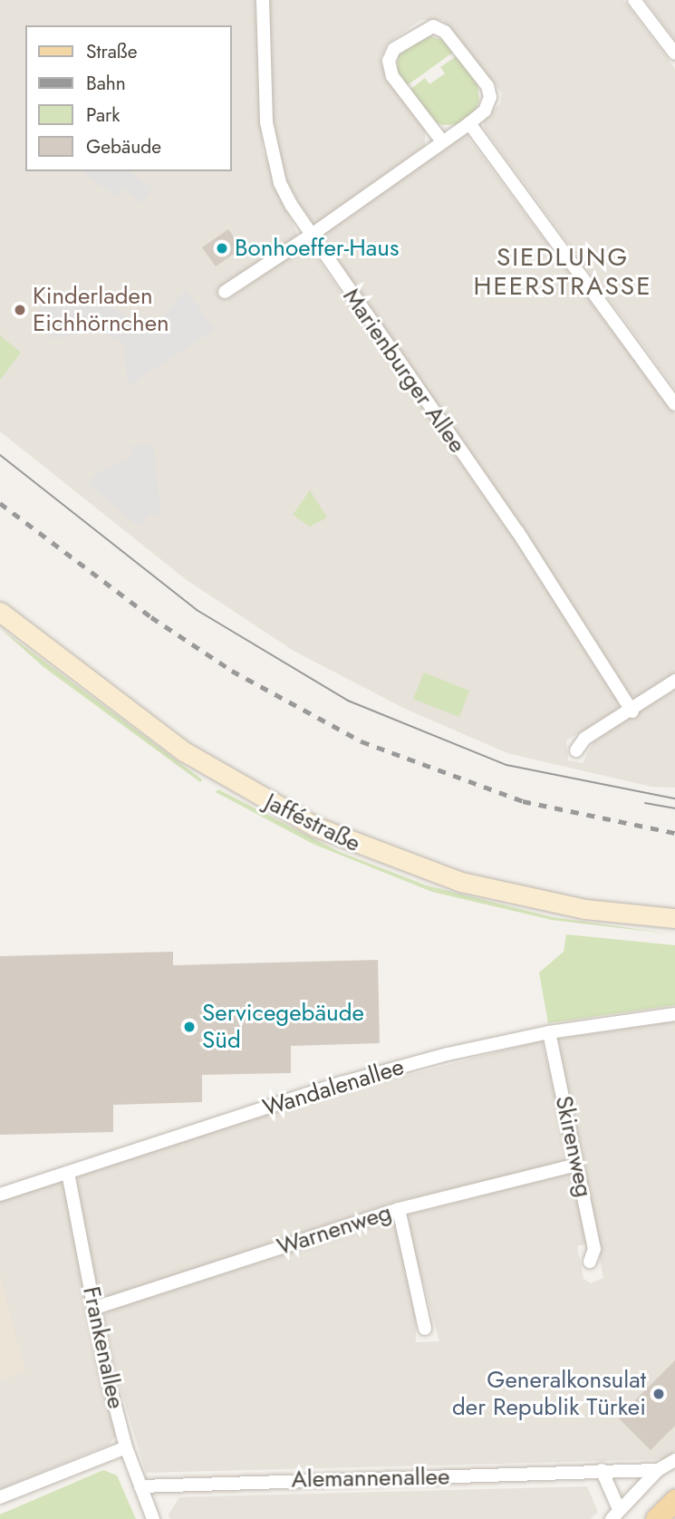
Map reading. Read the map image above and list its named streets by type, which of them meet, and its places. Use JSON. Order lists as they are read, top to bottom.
{
  "streets": {
    "main road": ["Jafféstraße"],
    "street": [
      "Marienburger Allee",
      "Wandalenallee",
      "Skirenweg",
      "Warnenweg",
      "Frankenallee",
      "Alemannenallee"
    ]
  },
  "crossings": [
    ["Wandalenallee", "Skirenweg"],
    ["Wandalenallee", "Frankenallee"],
    ["Skirenweg", "Warnenweg"],
    ["Warnenweg", "Frankenallee"],
    ["Frankenallee", "Alemannenallee"]
  ],
  "districts": ["SIEDLUNG HEERSTRASSE"],
  "places": [
    "Bonhoeffer-Haus",
    "Kinderladen Eichhörnchen",
    "Servicegebäude Süd",
    "Generalkonsulat der Republik Türkei"
  ],
  "legend": [
    "Straße",
    "Bahn",
    "Park",
    "Gebäude"
  ]
}
